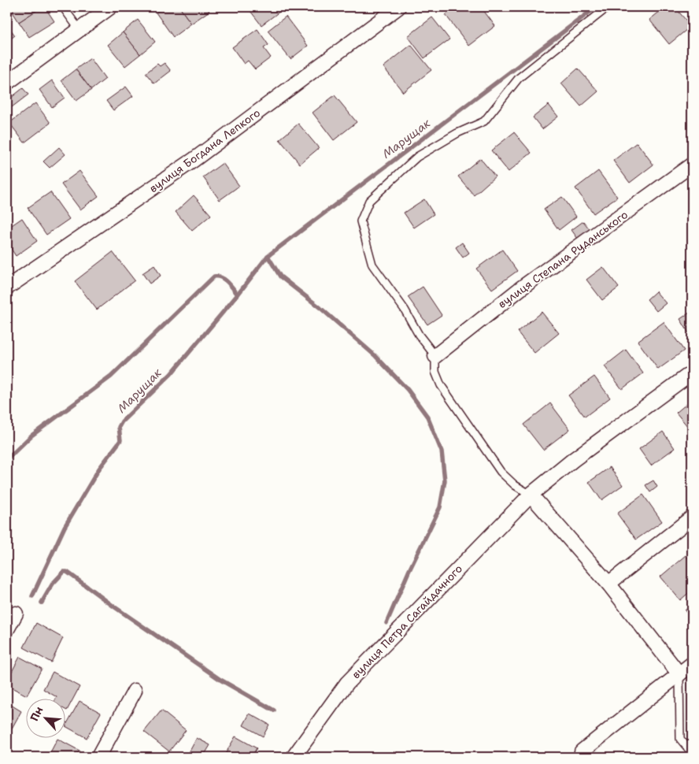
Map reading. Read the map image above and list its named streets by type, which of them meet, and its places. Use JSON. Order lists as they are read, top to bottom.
{
  "streets": {
    "street": ["вулиця Богдана Лепкого", "вулиця Степана Руданського", "вулиця Петра Сагайдачного"]
  },
  "water": ["Марущак"],
  "north": "top left"
}
